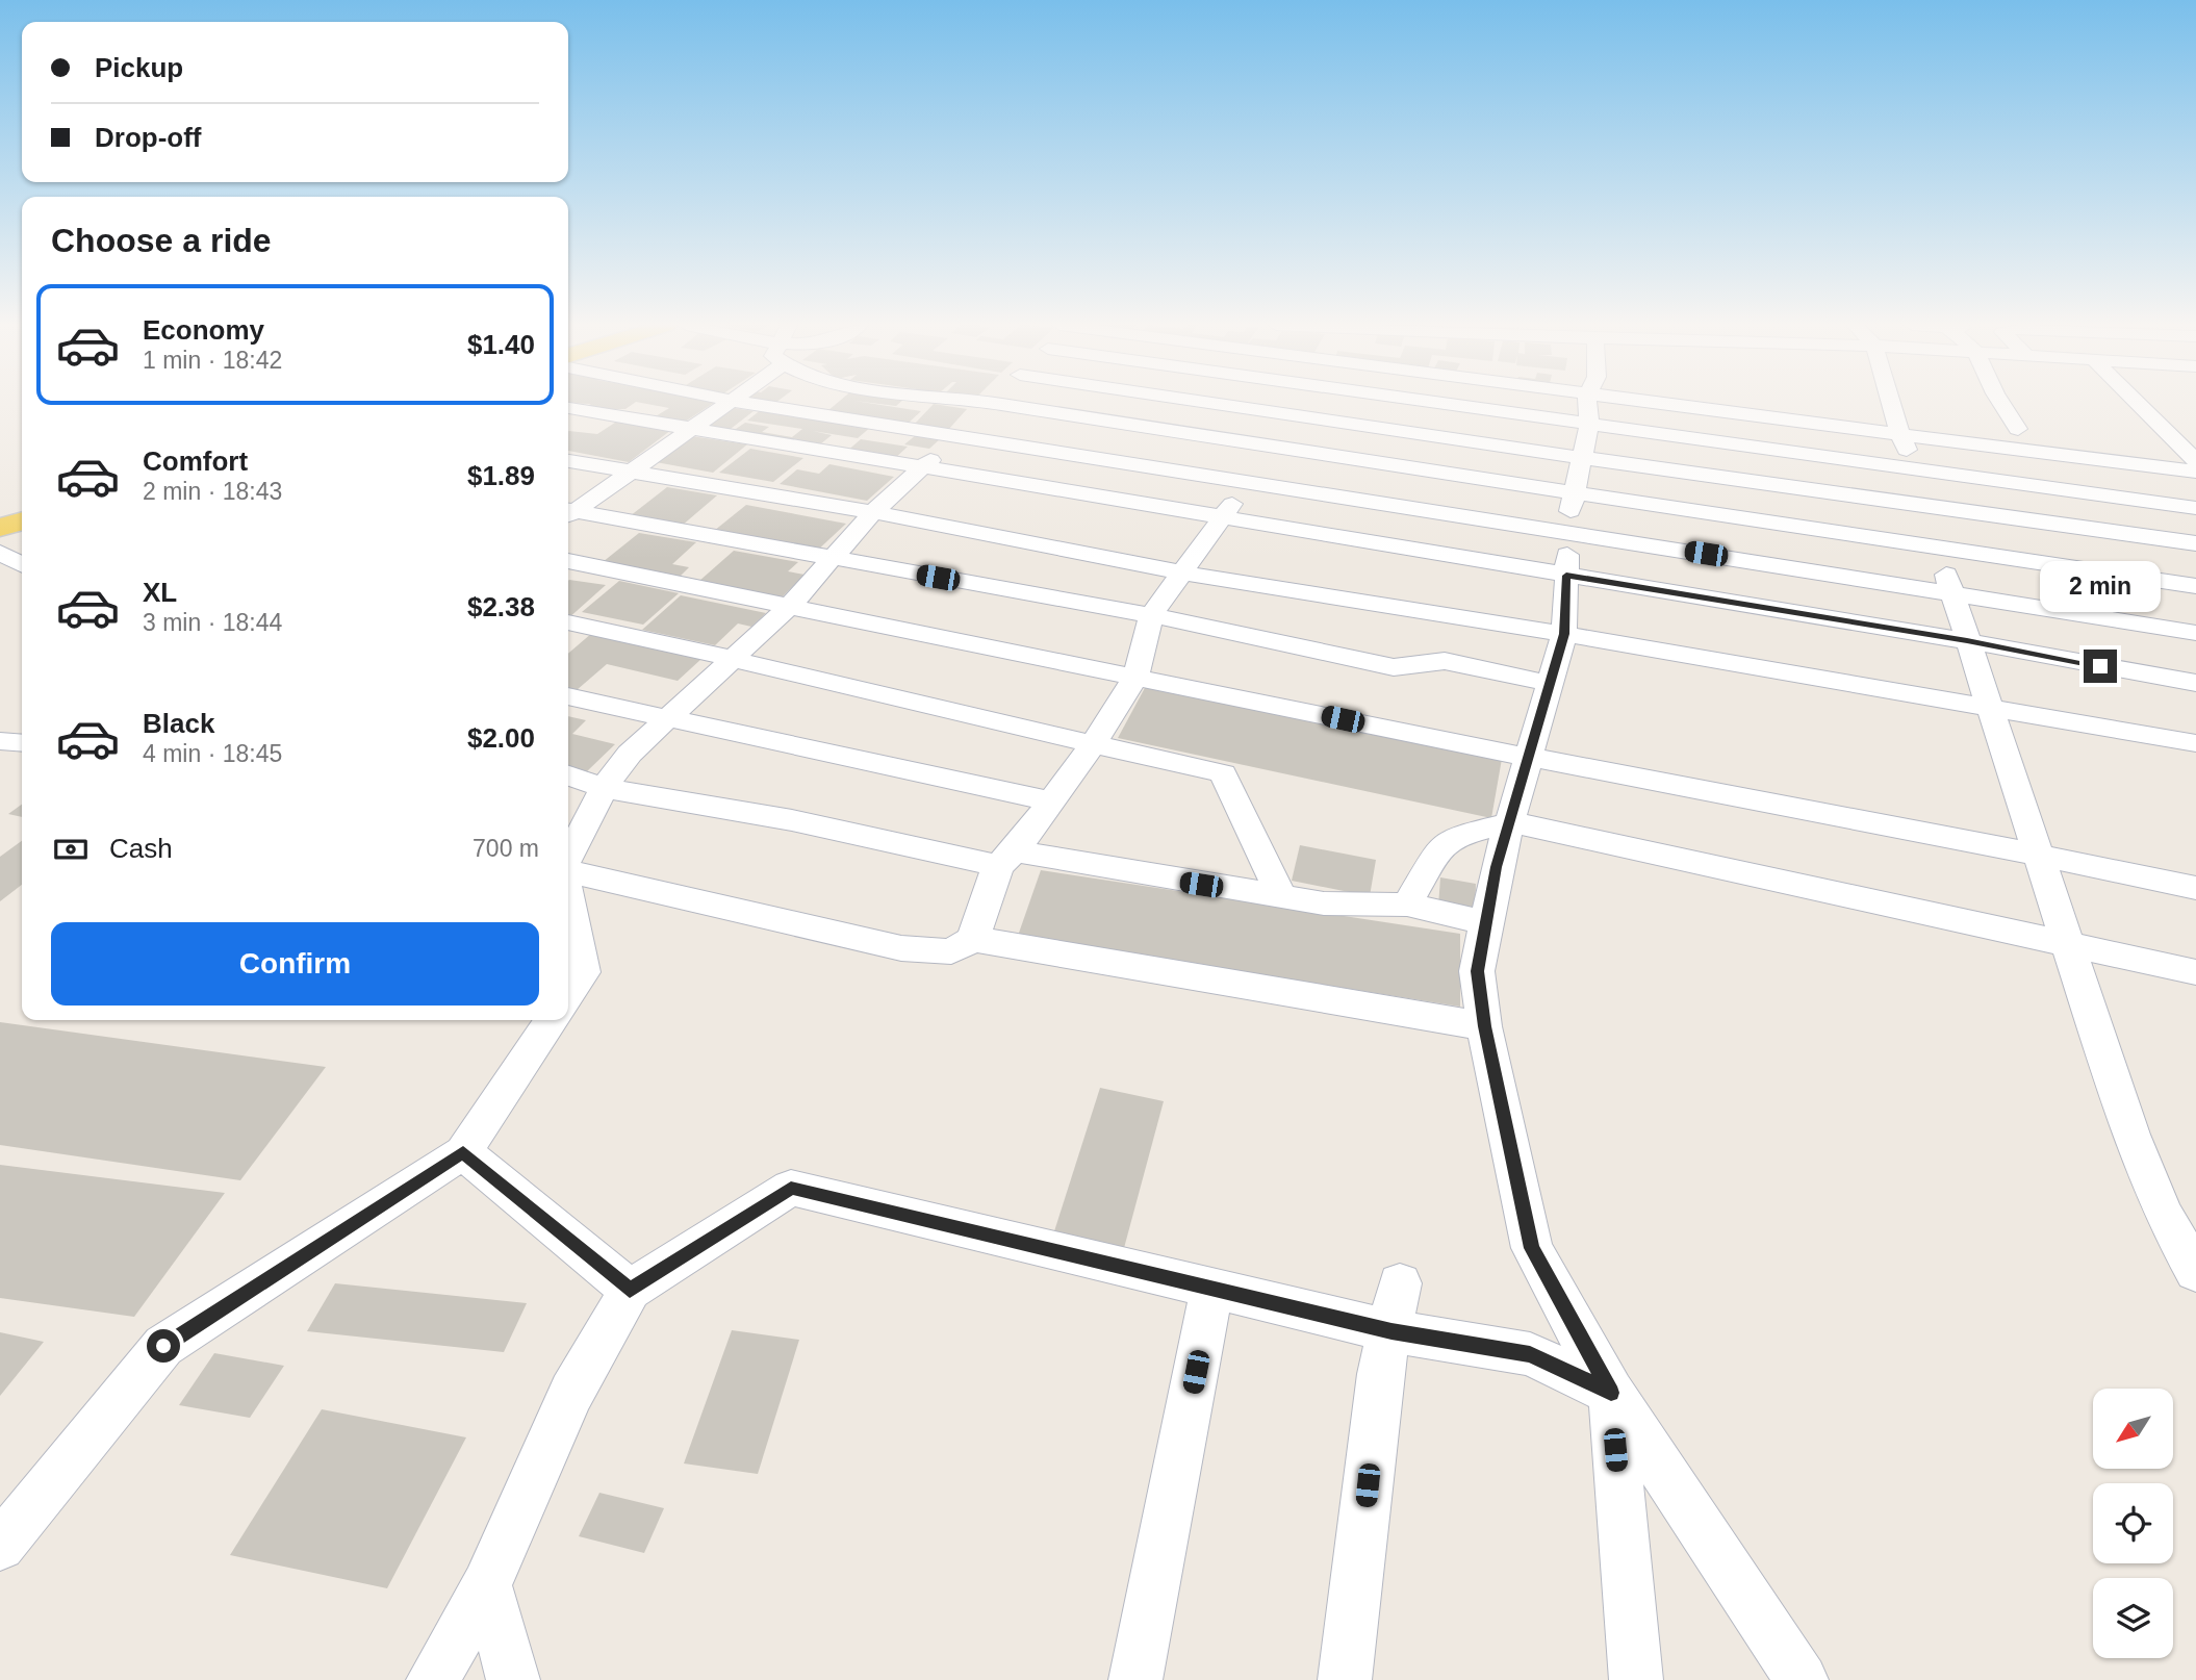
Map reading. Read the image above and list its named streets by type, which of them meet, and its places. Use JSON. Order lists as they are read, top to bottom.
{
  "north": "bottom left",
  "page": {
    "banner": ["Pickup", "Drop-off"],
    "heading": "Choose a ride",
    "list": [
      {
        "name": "Economy",
        "note": "1 min · 18:42",
        "value": "$1.40"
      },
      {
        "name": "Comfort",
        "note": "2 min · 18:43",
        "value": "$1.89"
      },
      {
        "name": "XL",
        "note": "3 min · 18:44",
        "value": "$2.38"
      },
      {
        "name": "Black",
        "note": "4 min · 18:45",
        "value": "$2.00"
      }
    ],
    "bubble": "2 min",
    "pay": ["Cash", "700 m"],
    "buttons": "Confirm"
  }
}
